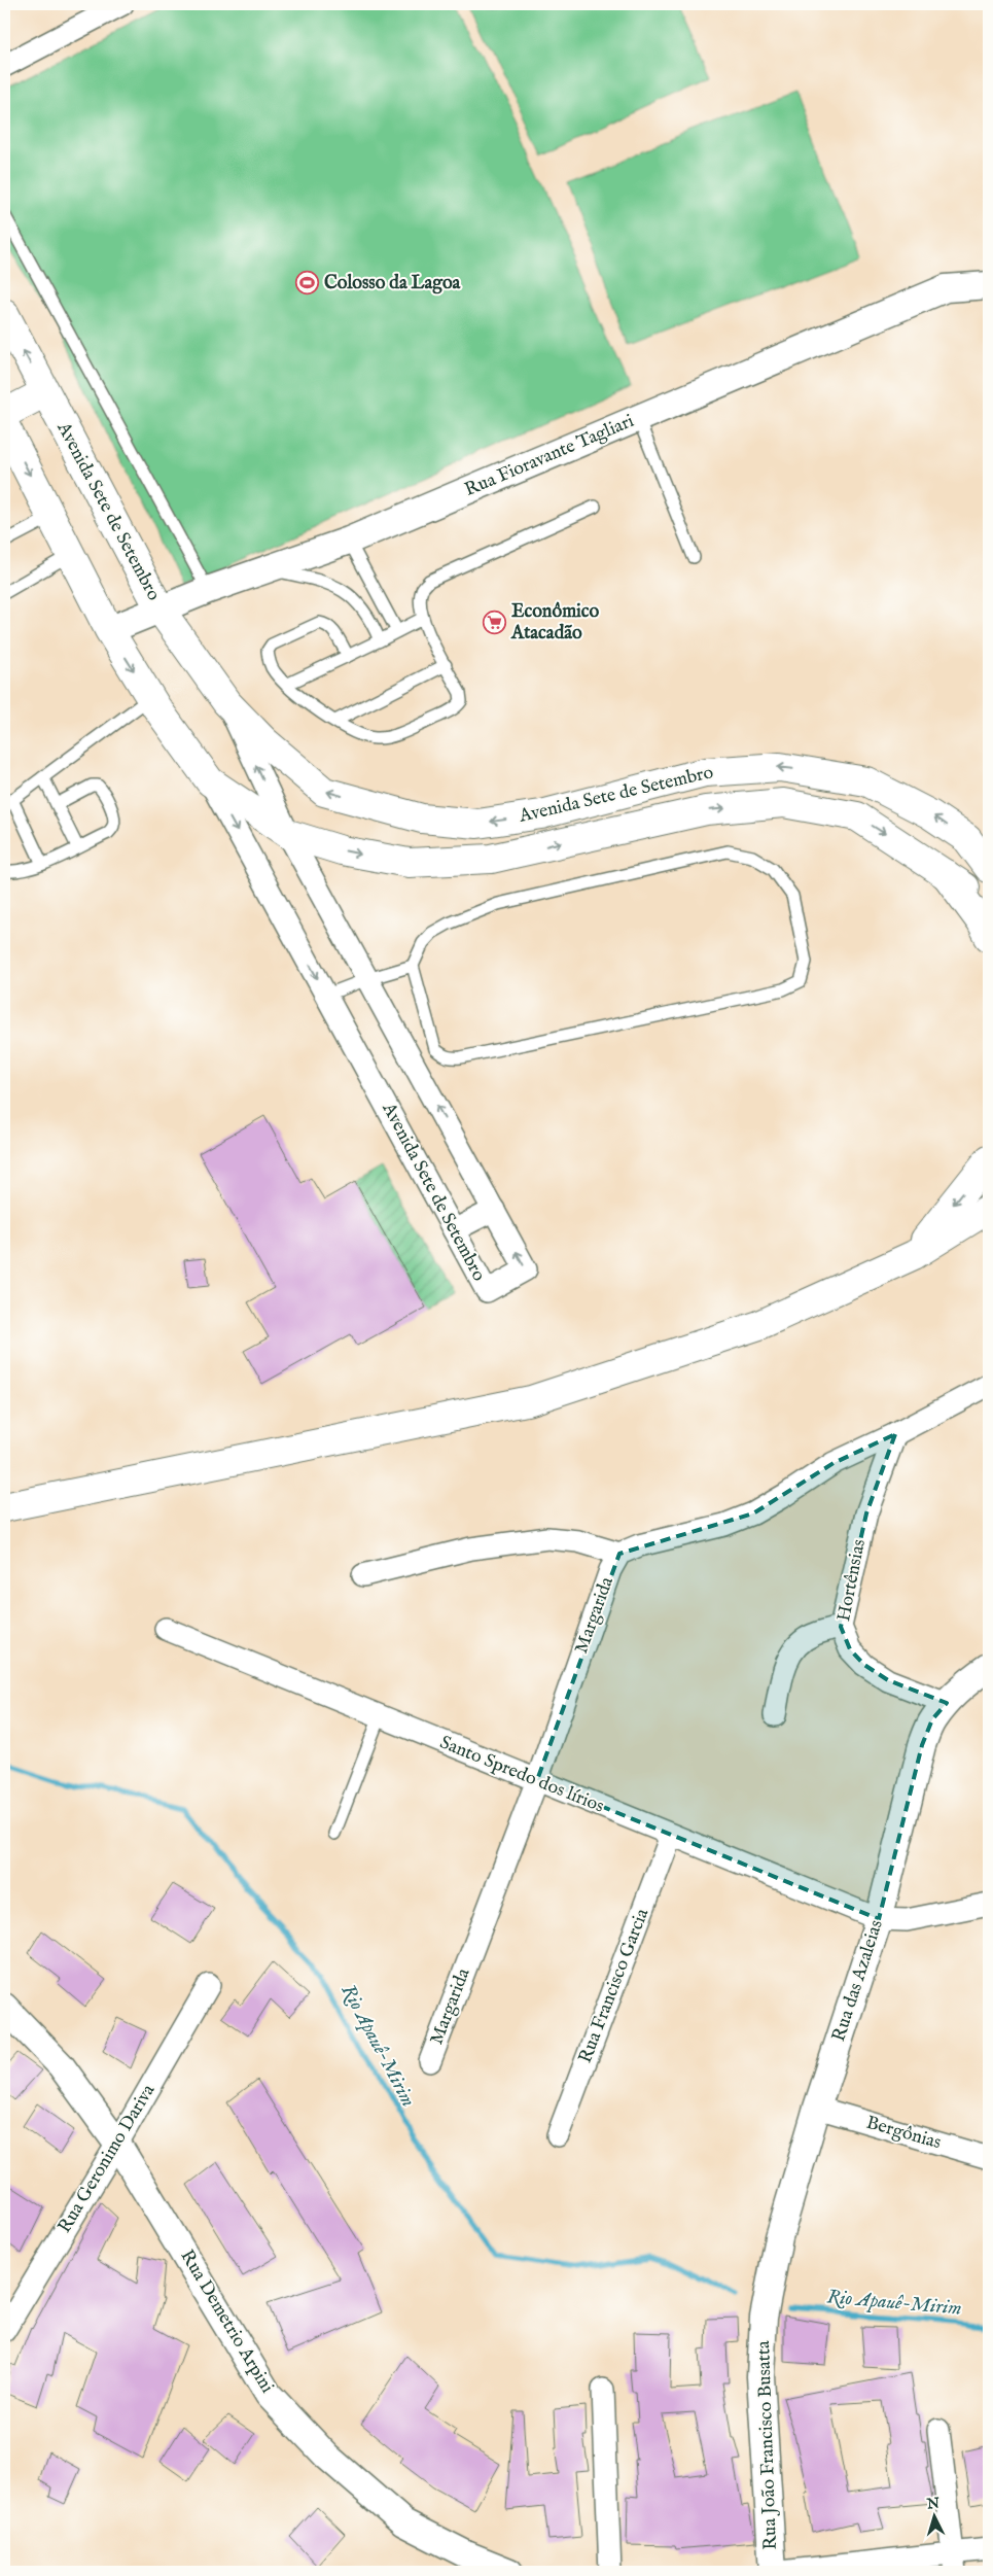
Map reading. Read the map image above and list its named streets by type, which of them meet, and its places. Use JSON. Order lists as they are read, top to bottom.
{
  "streets": {
    "main road": ["Avenida Sete de Setembro"],
    "street": [
      "Rua Fioravante Tagliari",
      "Hortênsias",
      "Margarida",
      "Santo Spredo dos lírios",
      "Rua das Azaleias",
      "Rua Francisco Garcia",
      "Bergônias",
      "Rua Geronimo Dariva",
      "Rua Demetrio Arpini",
      "Rua João Francisco Busatta"
    ]
  },
  "crossings": [
    ["Rua Fioravante Tagliari", "Avenida Sete de Setembro"],
    ["Hortênsias", "Margarida"],
    ["Hortênsias", "Rua das Azaleias"],
    ["Margarida", "Santo Spredo dos lírios"],
    ["Santo Spredo dos lírios", "Rua das Azaleias"],
    ["Santo Spredo dos lírios", "Rua Francisco Garcia"],
    ["Rua das Azaleias", "Bergônias"],
    ["Rua das Azaleias", "Rua João Francisco Busatta"],
    ["Rua Geronimo Dariva", "Rua Demetrio Arpini"]
  ],
  "water": ["Rio Apauê-Mirim"],
  "places": {
    "sports": ["Colosso da Lagoa"],
    "supermarket": ["Econômico Atacadão"]
  },
  "north": "top"
}
